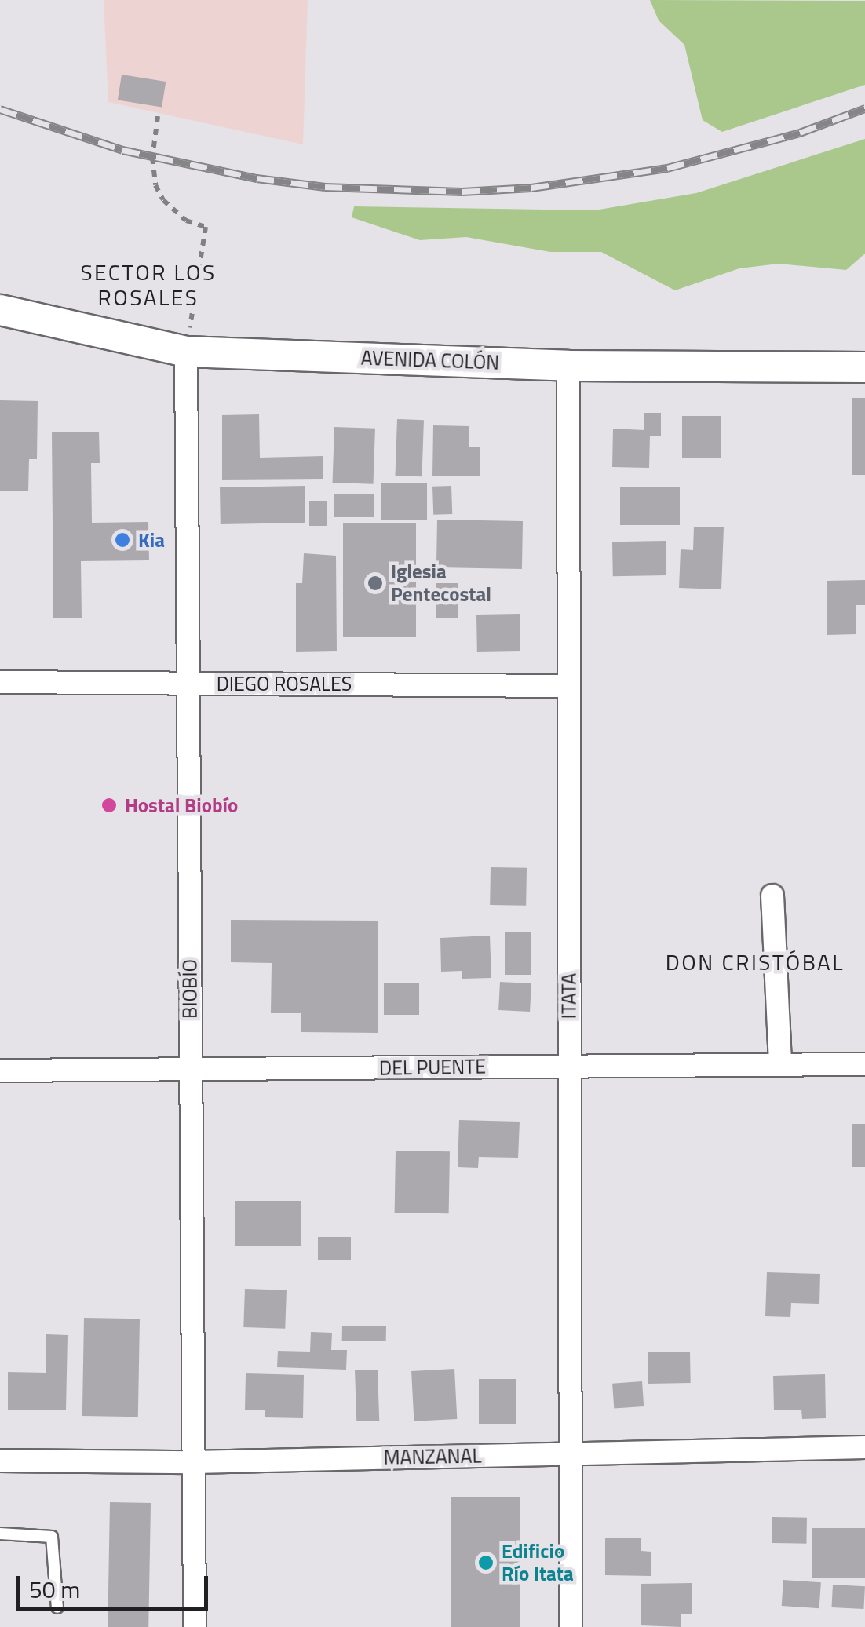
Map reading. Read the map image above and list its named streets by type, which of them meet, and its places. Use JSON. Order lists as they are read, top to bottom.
{
  "streets": {
    "main road": ["AVENIDA COLÓN"],
    "street": [
      "DIEGO ROSALES",
      "BIOBÍO",
      "ITATA",
      "DEL PUENTE",
      "MANZANAL"
    ]
  },
  "crossings": [
    ["AVENIDA COLÓN", "BIOBÍO"],
    ["AVENIDA COLÓN", "ITATA"],
    ["DIEGO ROSALES", "BIOBÍO"],
    ["DIEGO ROSALES", "ITATA"],
    ["BIOBÍO", "DEL PUENTE"],
    ["BIOBÍO", "MANZANAL"],
    ["ITATA", "DEL PUENTE"],
    ["ITATA", "MANZANAL"]
  ],
  "districts": ["SECTOR LOS ROSALES", "DON CRISTÓBAL"],
  "places": [
    "Kia",
    "Iglesia Pentecostal",
    "Hostal Biobío",
    "Edificio Río Itata"
  ],
  "scale_bar": "50 m"
}
